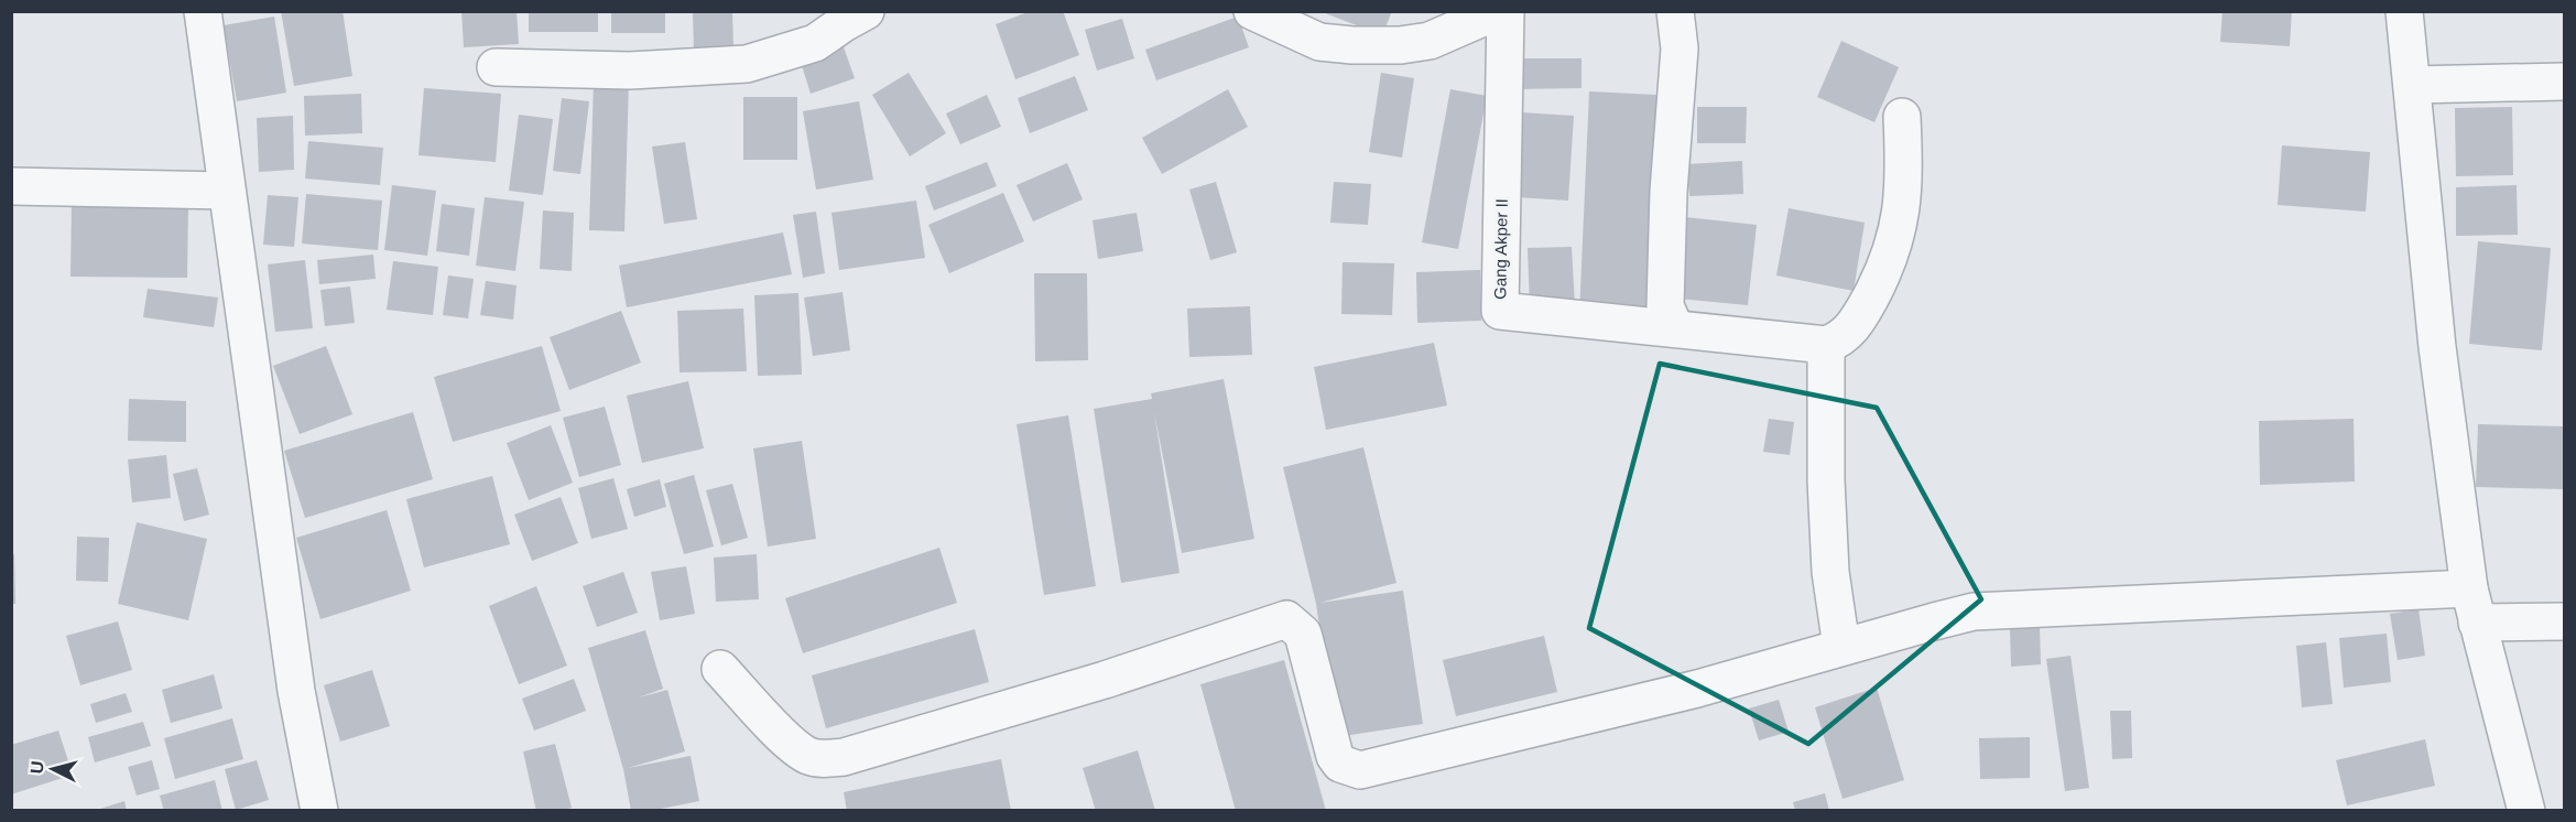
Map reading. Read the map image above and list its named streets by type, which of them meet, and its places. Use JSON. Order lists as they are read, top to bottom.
{
  "streets": {
    "street": ["Gang Akper II"]
  },
  "north": "left"
}
